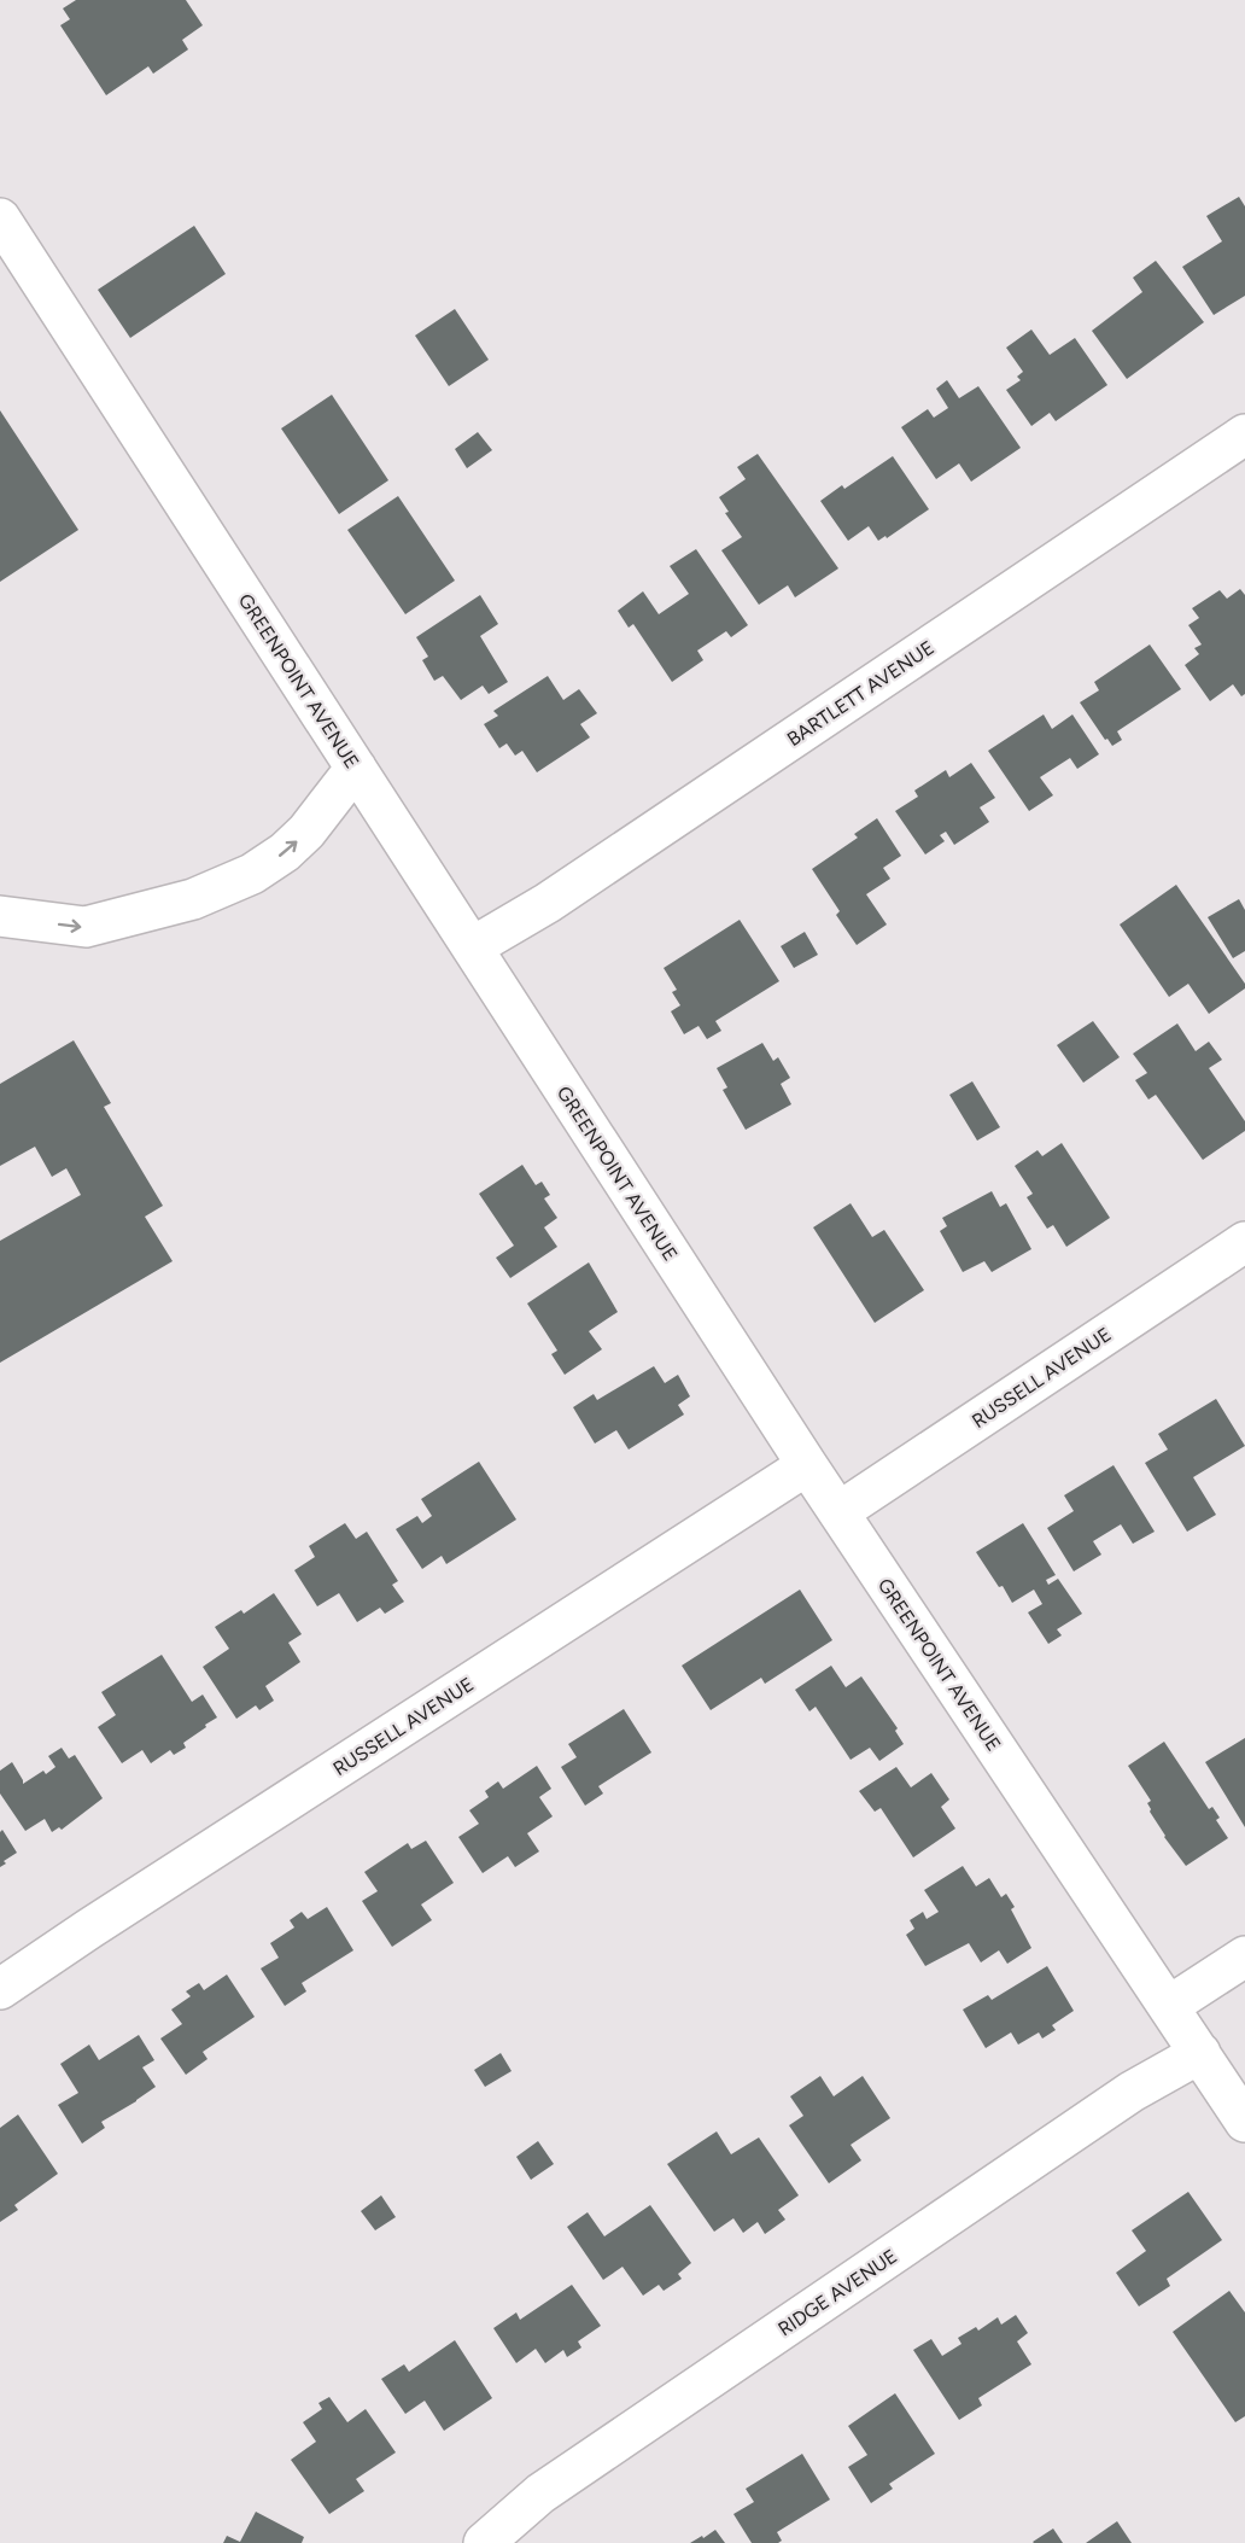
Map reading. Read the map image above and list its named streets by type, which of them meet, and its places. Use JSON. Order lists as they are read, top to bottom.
{
  "streets": {
    "street": [
      "GREENPOINT AVENUE",
      "BARTLETT AVENUE",
      "RUSSELL AVENUE",
      "RIDGE AVENUE"
    ]
  },
  "crossings": [
    ["GREENPOINT AVENUE", "BARTLETT AVENUE"],
    ["GREENPOINT AVENUE", "RUSSELL AVENUE"],
    ["GREENPOINT AVENUE", "RIDGE AVENUE"]
  ]
}
